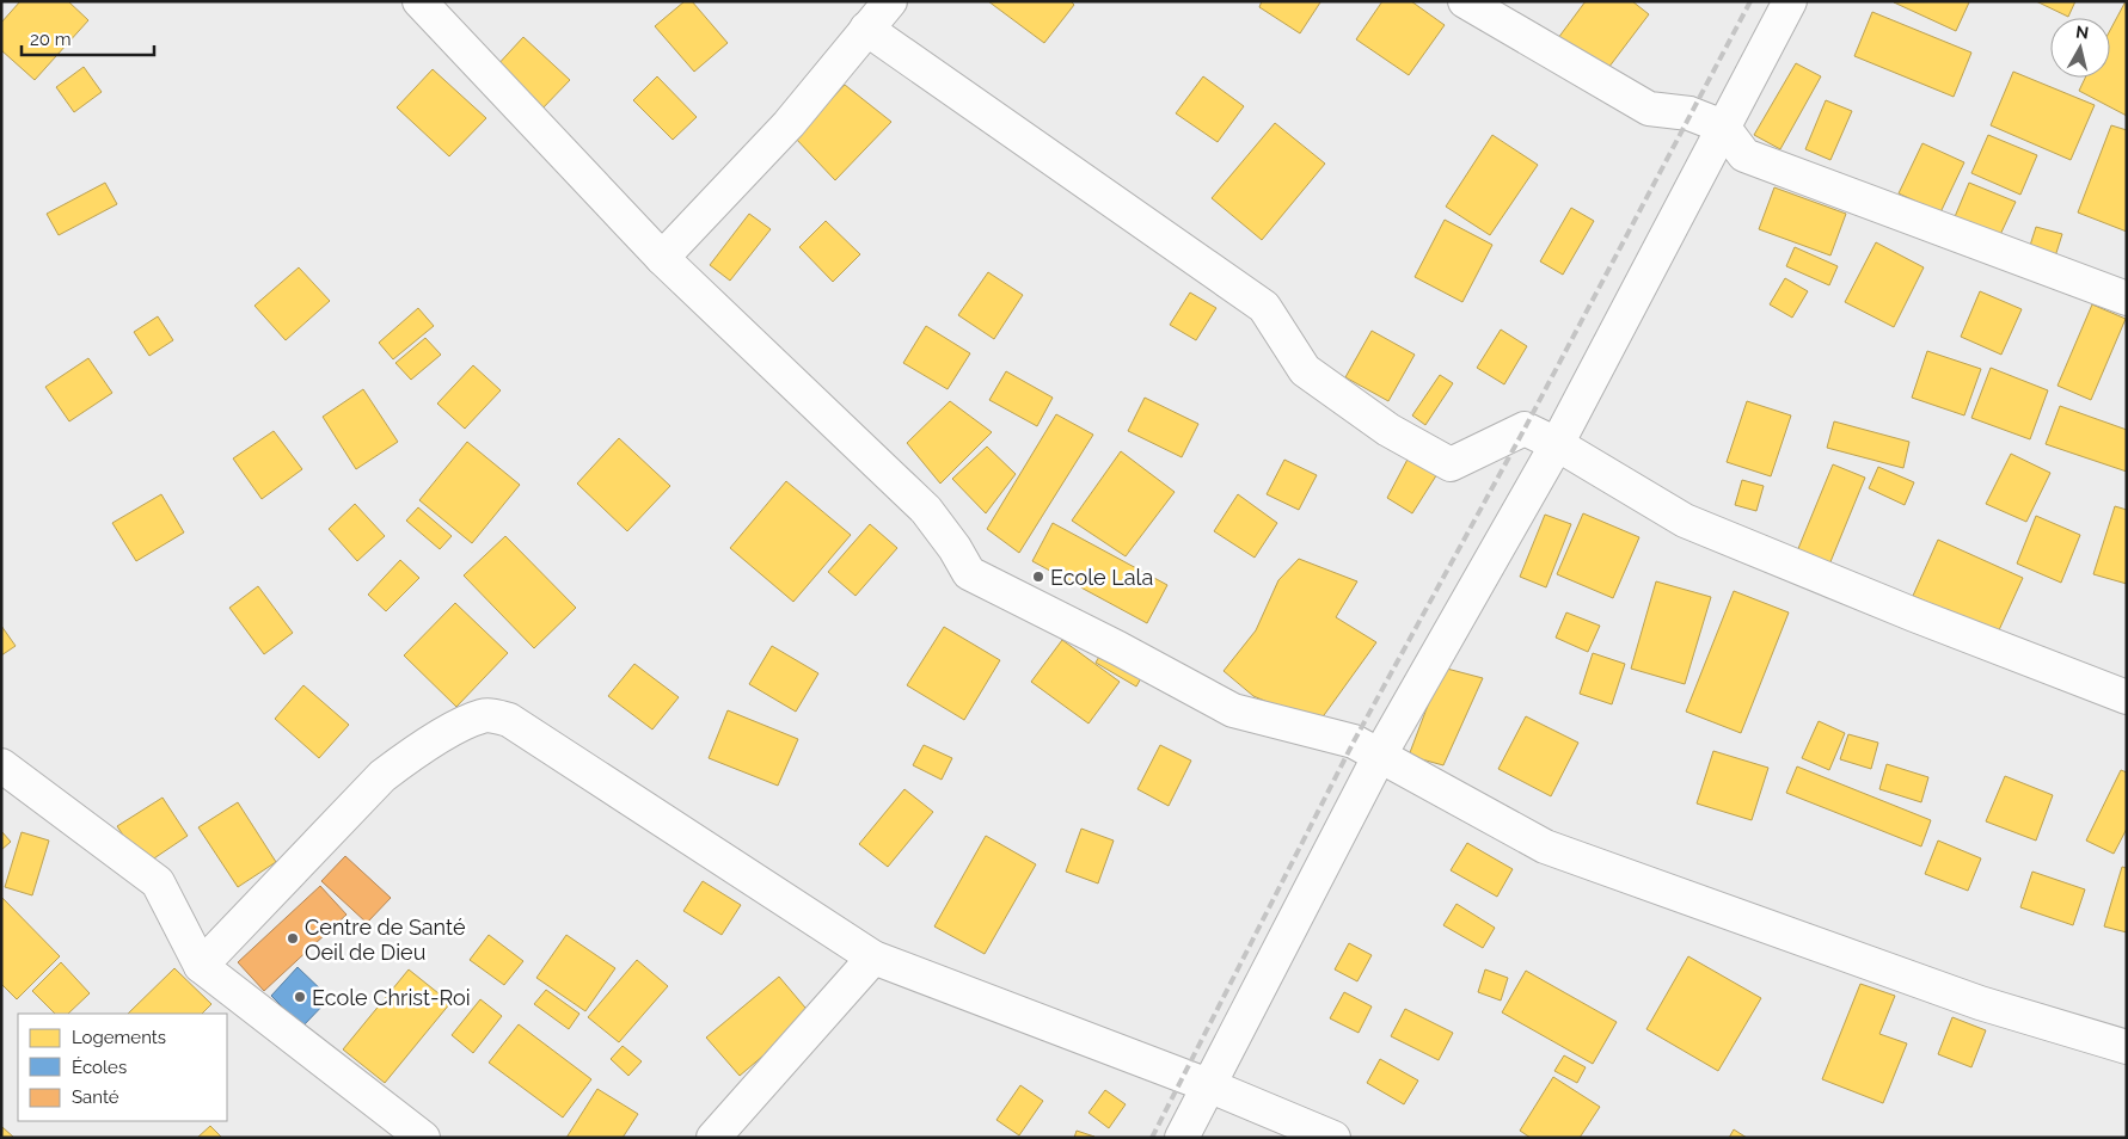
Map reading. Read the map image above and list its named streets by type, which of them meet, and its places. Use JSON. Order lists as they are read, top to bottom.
{
  "places": ["Ecole Lala", "Centre de Santé Oeil de Dieu", "Ecole Christ-Roi"],
  "legend": ["Logements", "Écoles", "Santé"],
  "scale_bar": "20 m",
  "north": "top"
}
